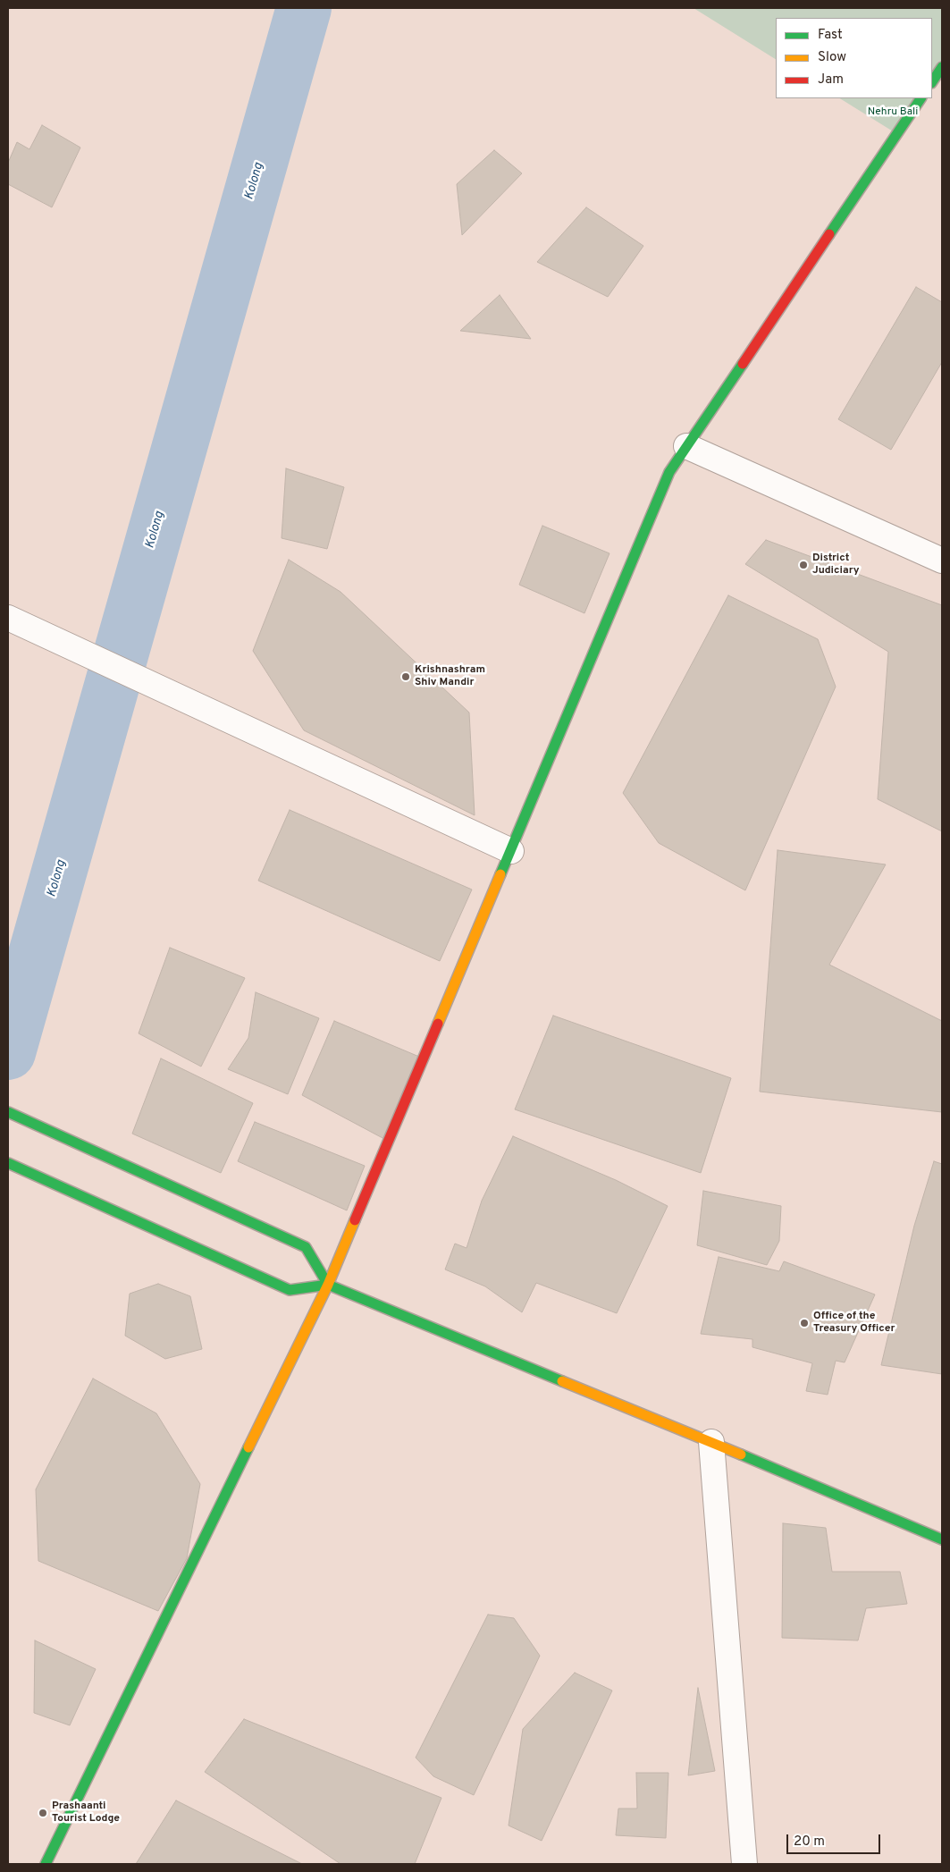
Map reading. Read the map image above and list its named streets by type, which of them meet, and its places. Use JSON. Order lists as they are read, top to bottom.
{
  "water": ["Kolong"],
  "parks": ["Nehru Bali"],
  "places": [
    "District Judiciary",
    "Krishnashram Shiv Mandir",
    "Office of the Treasury Officer",
    "Prashaanti Tourist Lodge"
  ],
  "legend": ["Fast", "Slow", "Jam"],
  "scale_bar": "20 m"
}
